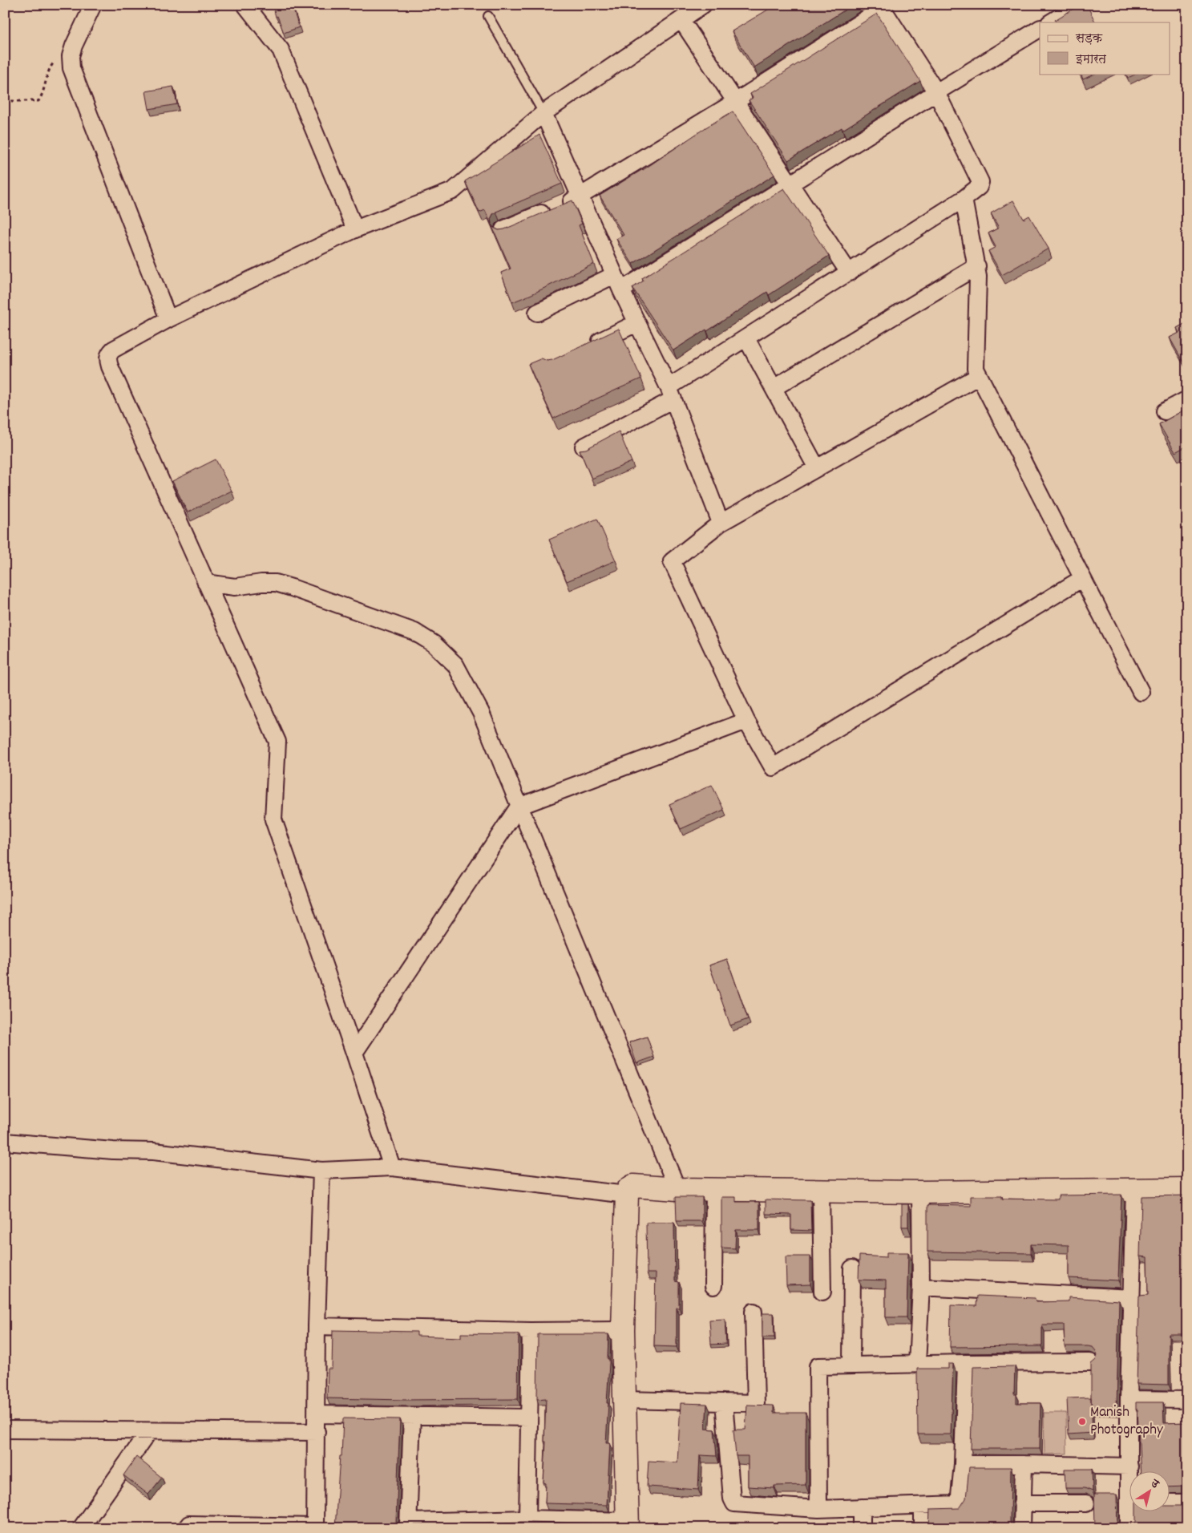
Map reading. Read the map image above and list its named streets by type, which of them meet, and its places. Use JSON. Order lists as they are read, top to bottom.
{
  "places": ["Manish Photography"],
  "legend": ["सड़क", "इमारत"],
  "north": "top right"
}
